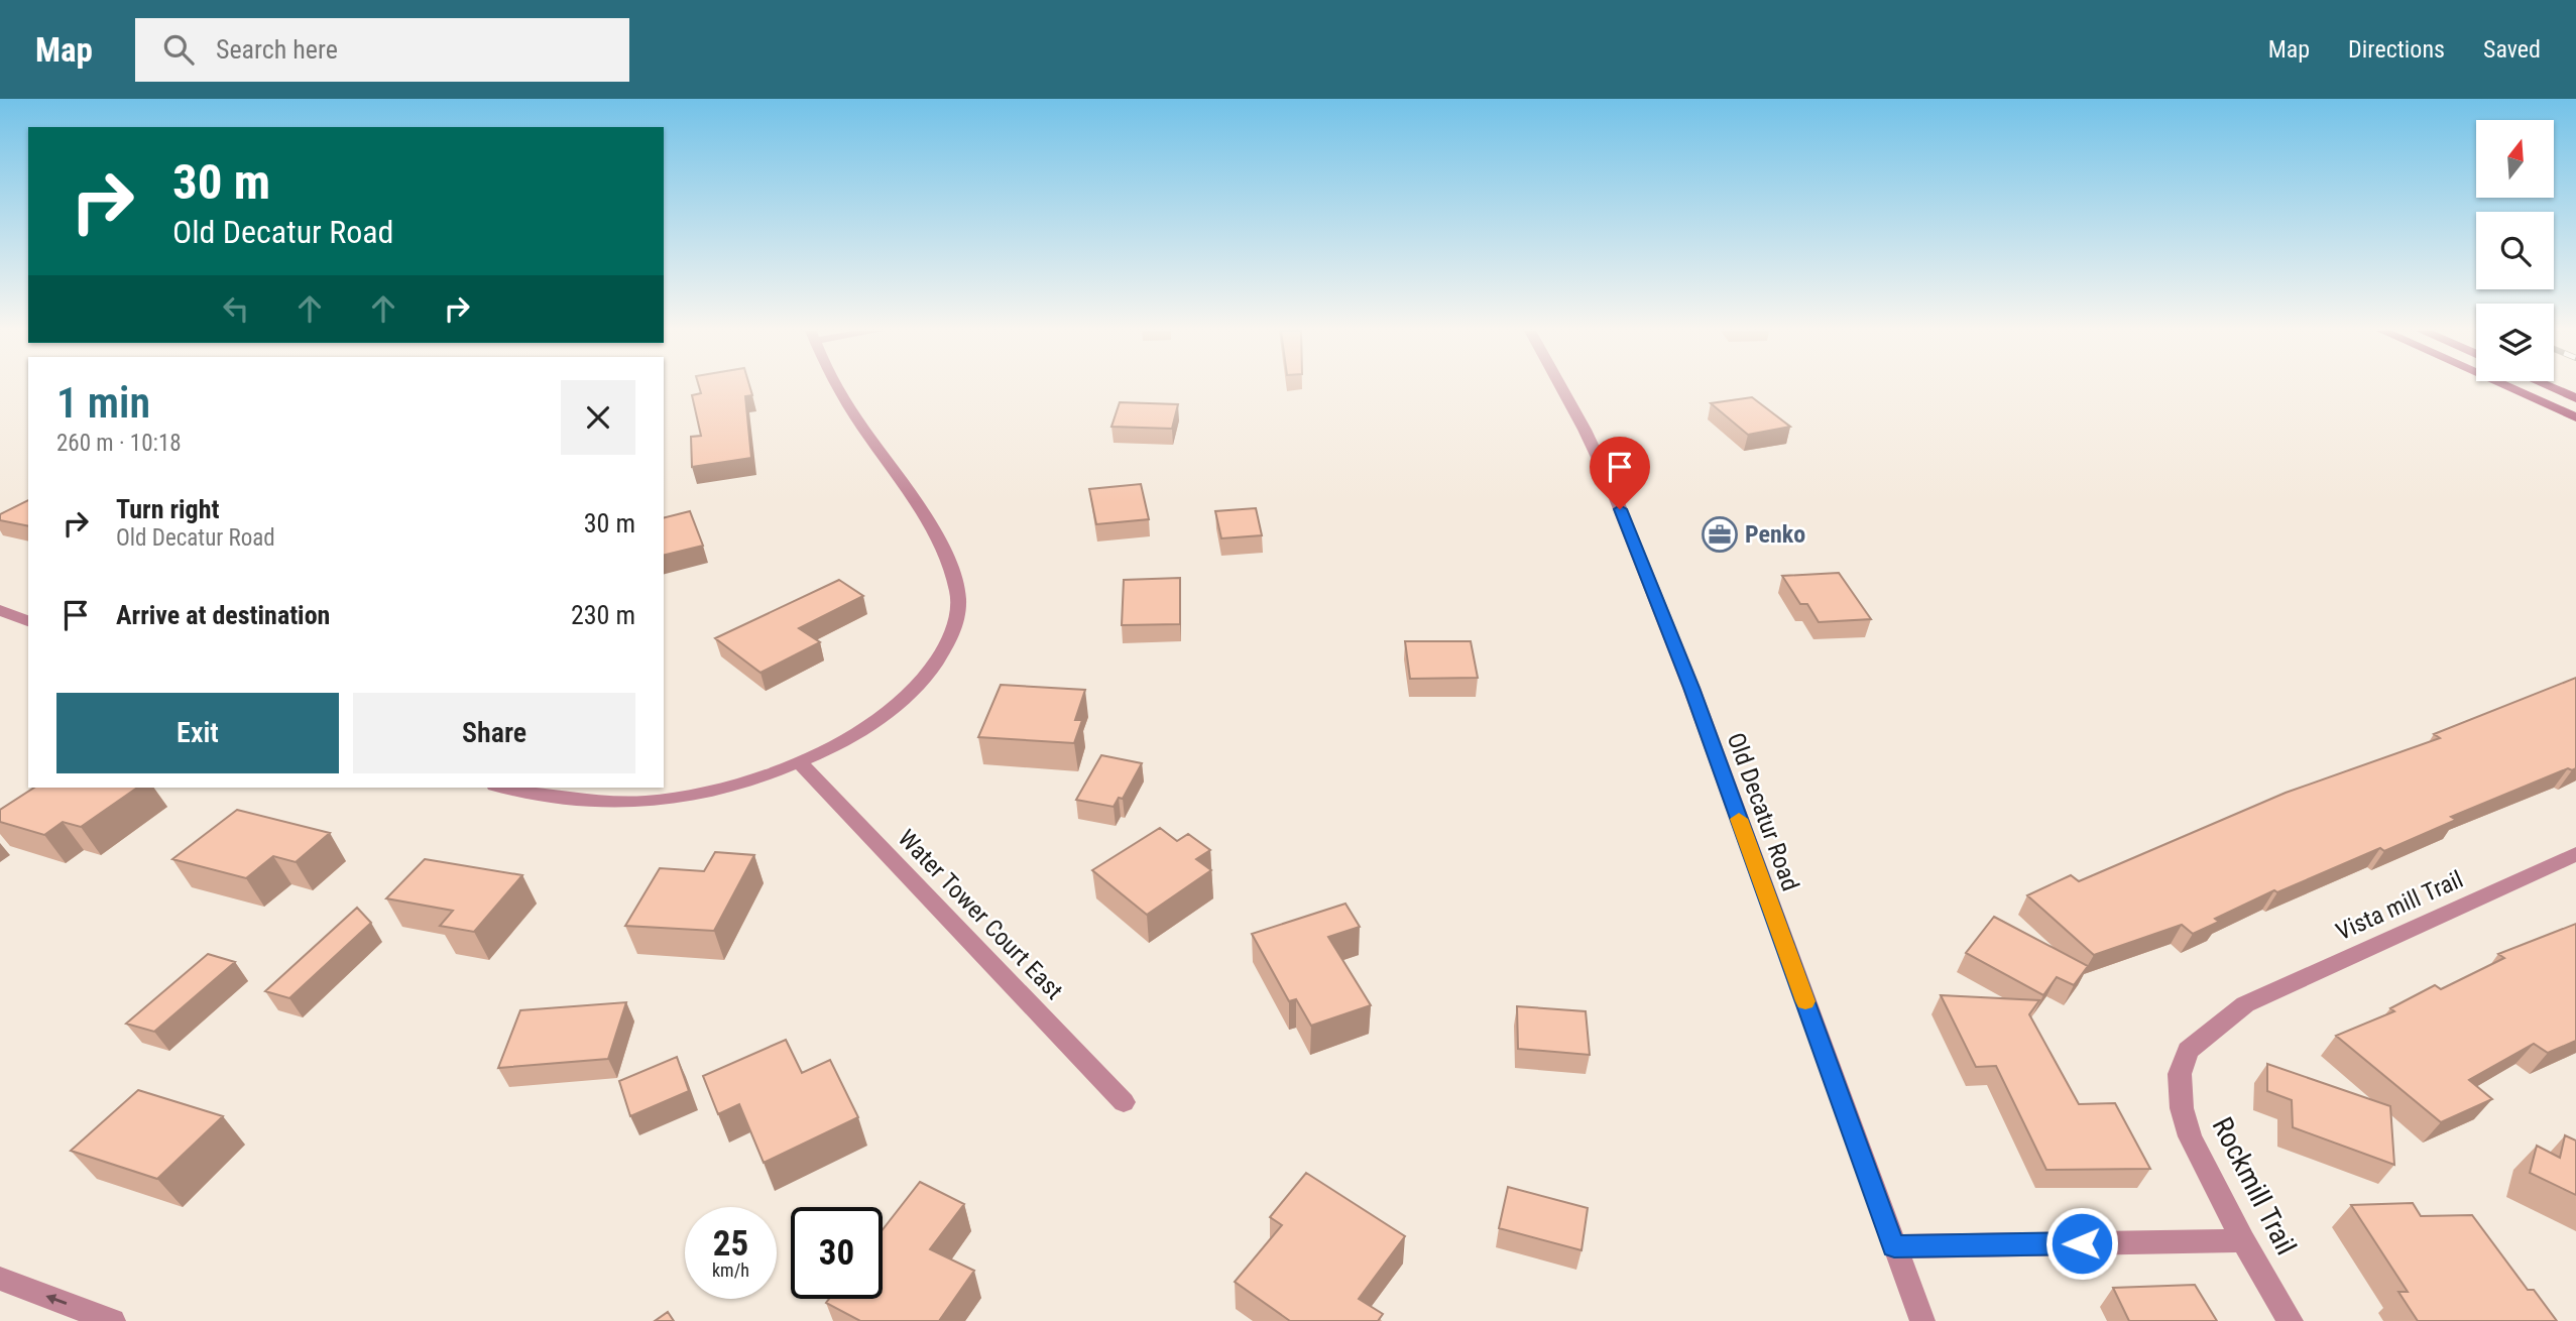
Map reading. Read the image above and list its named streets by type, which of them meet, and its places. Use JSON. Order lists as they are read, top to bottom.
{
  "streets": {
    "street": [
      "Old Decatur Road",
      "Vista mill Trail",
      "Water Tower Court East",
      "Rockmill Trail"
    ]
  },
  "crossings": [
    ["Vista mill Trail", "Rockmill Trail"]
  ],
  "places": {
    "office": ["Penko"]
  },
  "north": "top",
  "page": {
    "header": "Map",
    "search": "Search here",
    "nav": ["Map", "Directions", "Saved"],
    "turn": ["30 m", "Old Decatur Road"],
    "heading": ["1 min", "260 m · 10:18"],
    "list": [
      {
        "name": "Turn right",
        "note": "Old Decatur Road",
        "value": "30 m"
      },
      {
        "name": "Arrive at destination",
        "value": "230 m"
      }
    ],
    "buttons": ["Exit", "Share"],
    "speed": "25 km/h",
    "limit": "30"
  }
}
